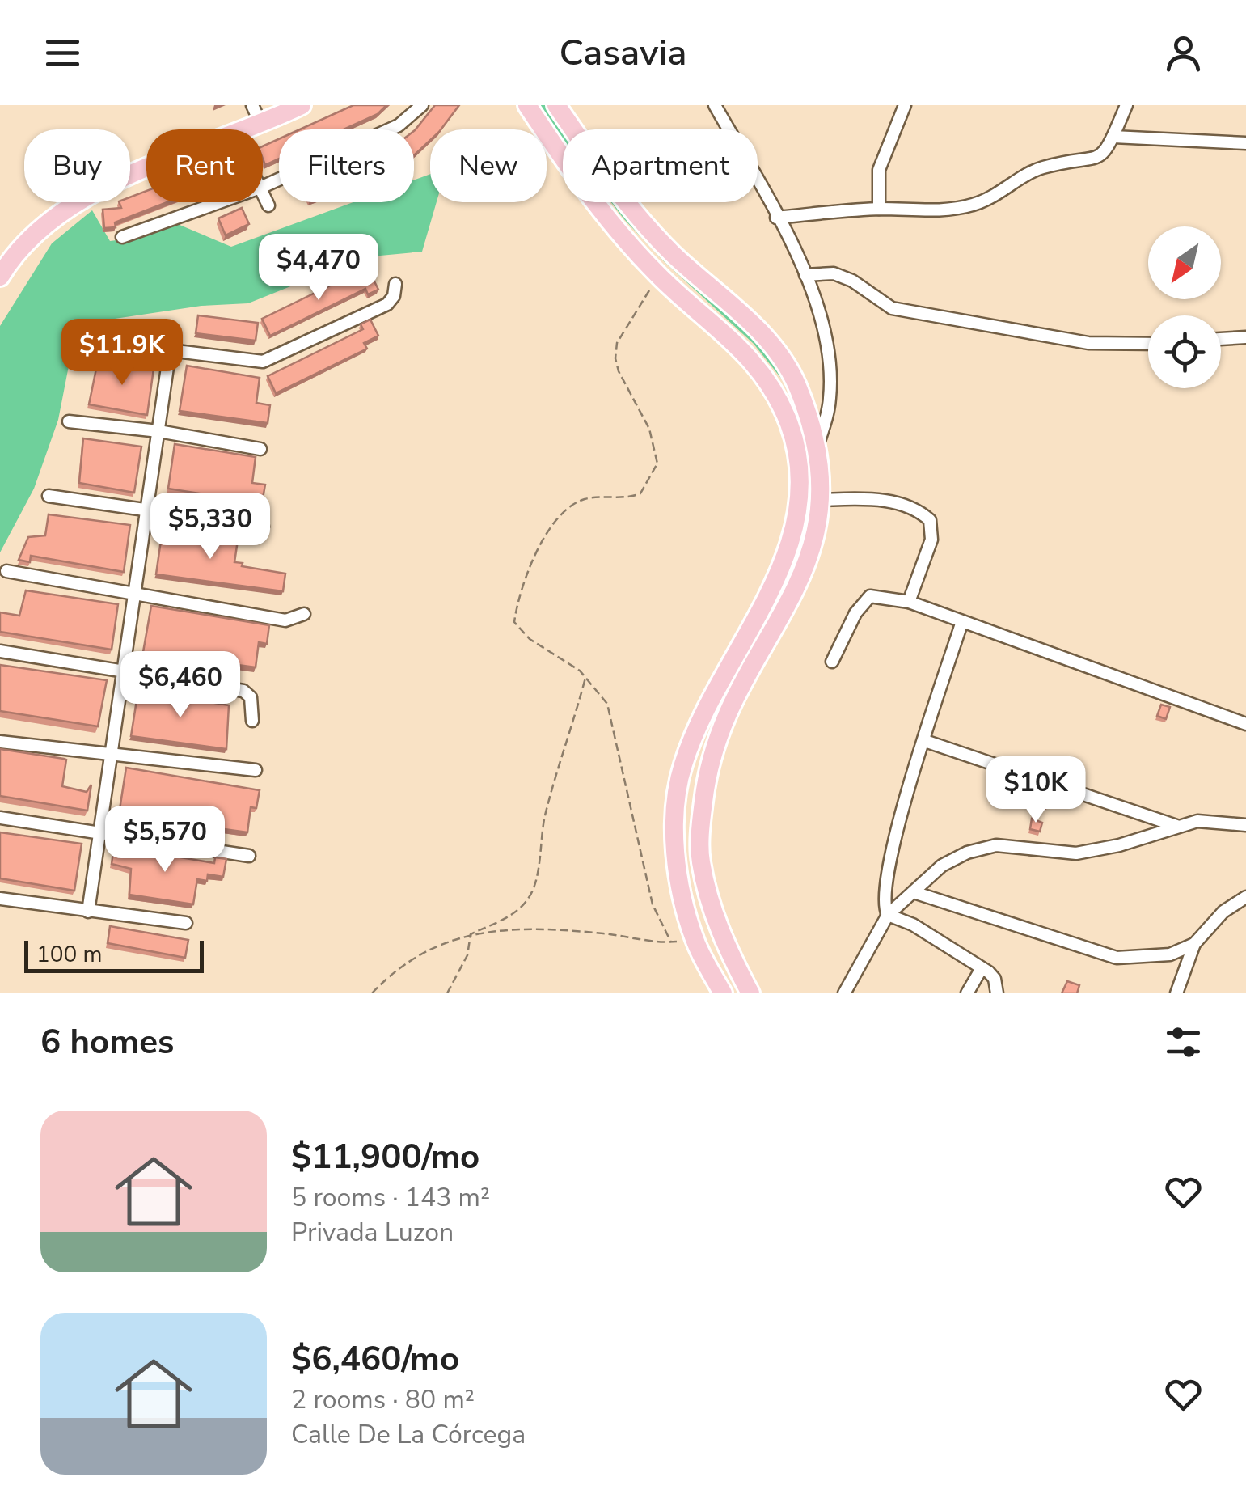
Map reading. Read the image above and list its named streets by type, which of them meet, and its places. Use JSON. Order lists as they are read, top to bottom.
{
  "scale_bar": "100 m",
  "north": "bottom left",
  "page": {
    "header": "Casavia",
    "chip": [
      "Buy",
      "Rent",
      "Filters",
      "New",
      "Apartment"
    ],
    "price": [
      "$4,470",
      "$11.9K",
      "$5,330",
      "$6,460",
      "$10K",
      "$5,570"
    ],
    "scale": "100 m",
    "heading": "6 homes",
    "list": [
      {
        "name": "$11,900/mo",
        "note": "5 rooms · 143 m² · Privada Luzon"
      },
      {
        "name": "$6,460/mo",
        "note": "2 rooms · 80 m² · Calle De La Córcega"
      }
    ]
  }
}
